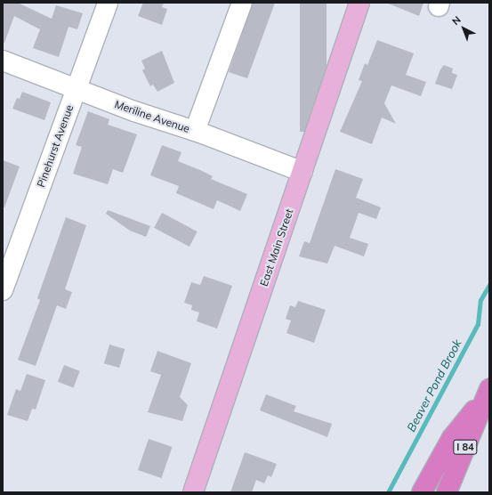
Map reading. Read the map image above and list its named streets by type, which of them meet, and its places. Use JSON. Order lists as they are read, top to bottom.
{
  "streets": {
    "highway": ["I 84"],
    "main road": ["East Main Street"],
    "street": ["Meriline Avenue", "Pinehurst Avenue"]
  },
  "crossings": [
    ["Meriline Avenue", "Pinehurst Avenue"],
    ["Meriline Avenue", "East Main Street"]
  ],
  "water": ["Beaver Pond Brook"],
  "north": "top left"
}
